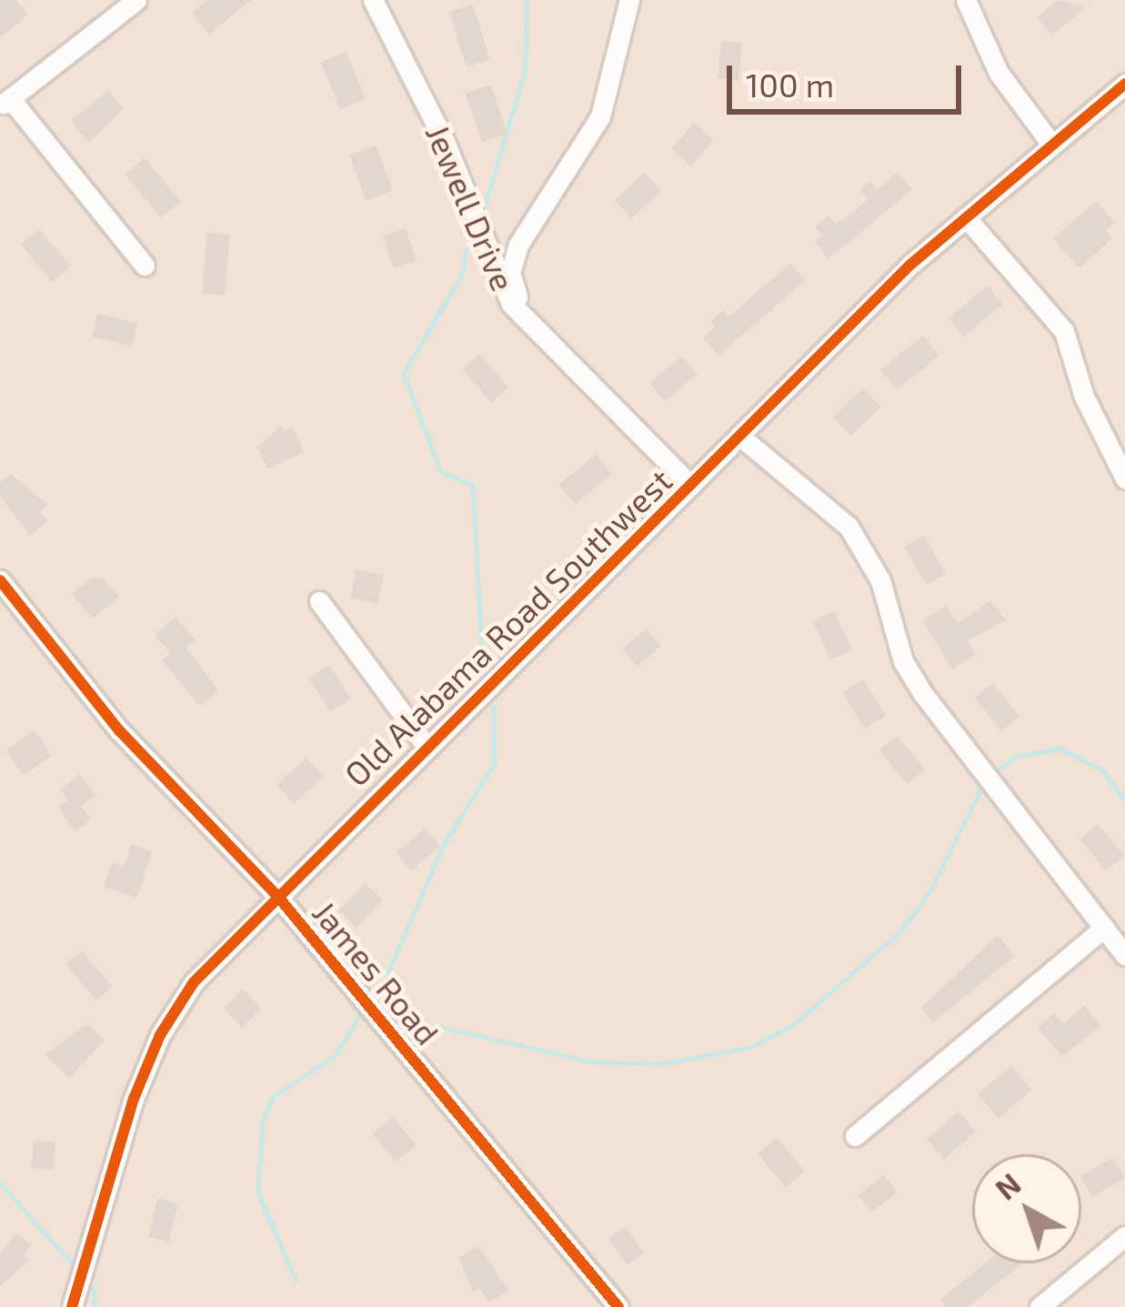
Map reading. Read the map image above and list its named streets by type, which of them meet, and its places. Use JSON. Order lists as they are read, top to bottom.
{
  "streets": {
    "street": ["Jewell Drive", "Old Alabama Road Southwest", "James Road"]
  },
  "crossings": [
    ["Jewell Drive", "Old Alabama Road Southwest"],
    ["Old Alabama Road Southwest", "James Road"]
  ],
  "scale_bar": "100 m",
  "north": "top left"
}
